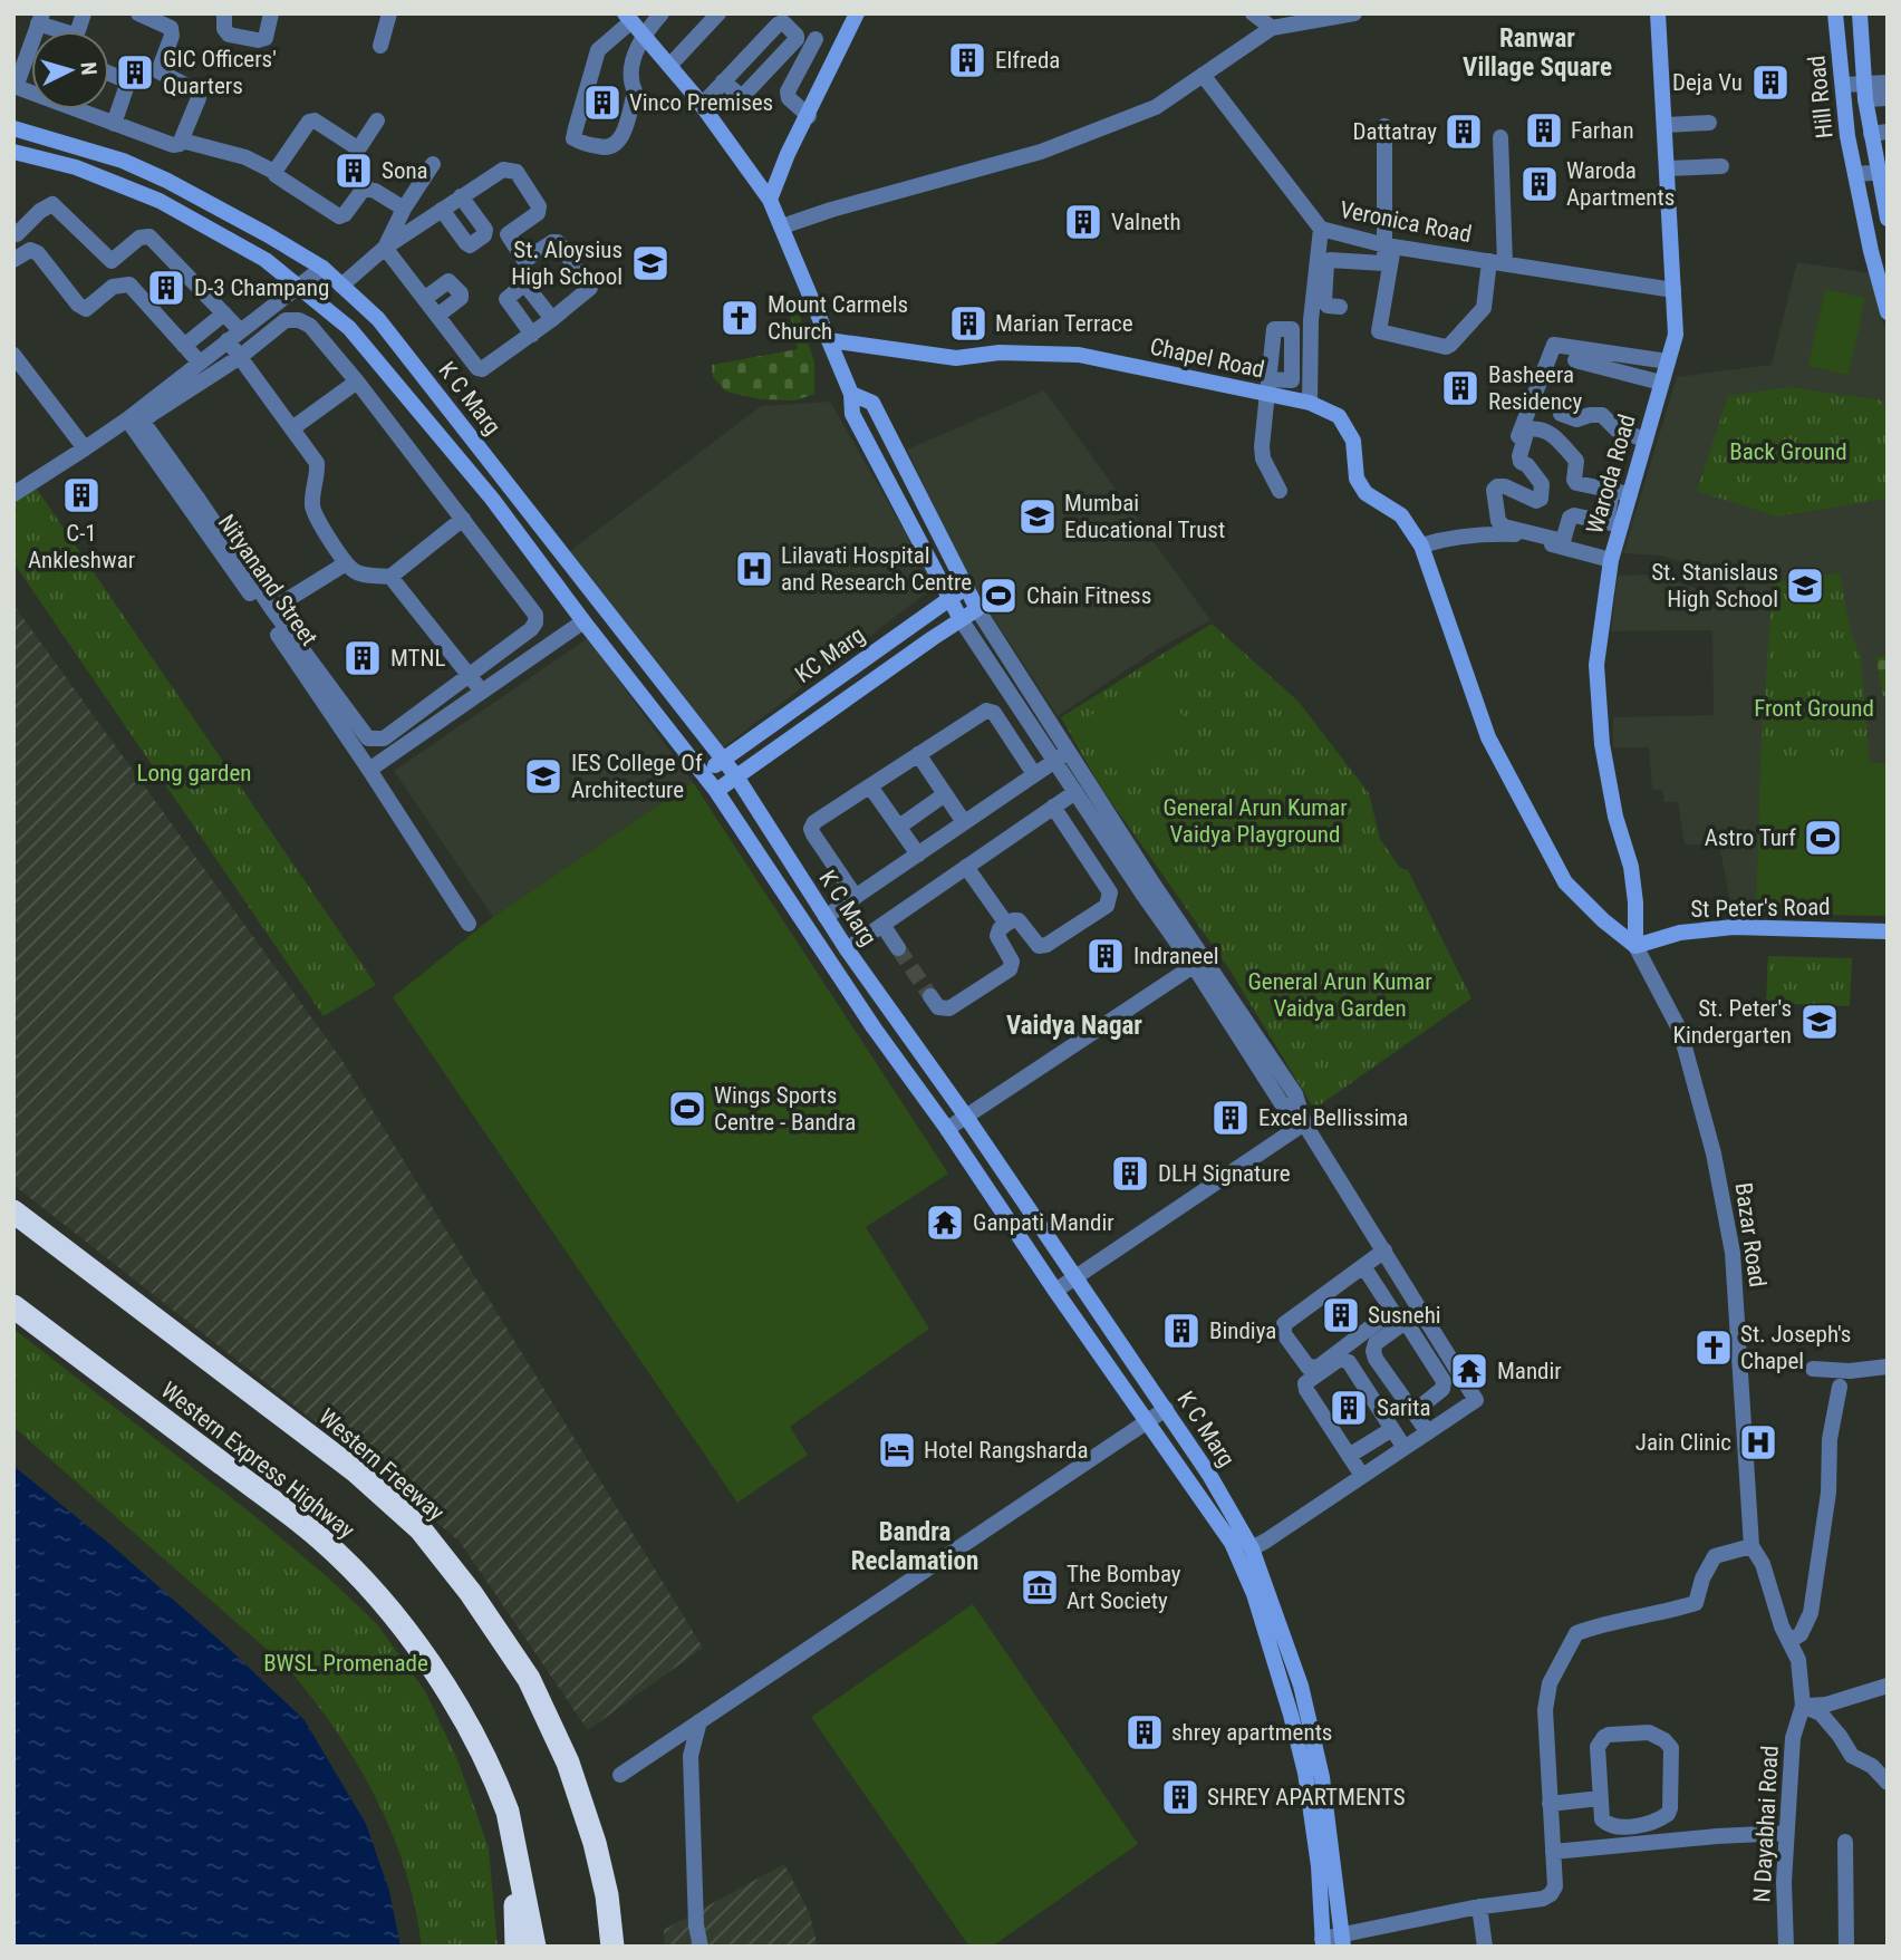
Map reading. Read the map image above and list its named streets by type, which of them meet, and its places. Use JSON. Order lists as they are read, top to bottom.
{
  "streets": {
    "highway": ["Western Express Highway", "Western Freeway"],
    "main road": [
      "Hill Road",
      "Chapel Road",
      "K C Marg",
      "Waroda Road",
      "KC Marg",
      "St Peter's Road"
    ],
    "street": [
      "Veronica Road",
      "Nityanand Street",
      "Bazar Road",
      "N Dayabhai Road"
    ]
  },
  "crossings": [
    ["Veronica Road", "Waroda Road"],
    ["Chapel Road", "Waroda Road"],
    ["Chapel Road", "St Peter's Road"],
    ["Chapel Road", "Bazar Road"],
    ["K C Marg", "KC Marg"],
    ["Waroda Road", "St Peter's Road"],
    ["Waroda Road", "Bazar Road"],
    ["St Peter's Road", "Bazar Road"]
  ],
  "districts": ["Ranwar Village Square", "Vaidya Nagar", "Bandra Reclamation"],
  "parks": [
    "Back Ground",
    "Front Ground",
    "Long garden",
    "General Arun Kumar Vaidya Playground",
    "General Arun Kumar Vaidya Garden",
    "BWSL Promenade"
  ],
  "places": {
    "building": [
      "Elfreda",
      "GIC Officers' Quarters",
      "Deja Vu",
      "Vinco Premises",
      "Farhan",
      "Dattatray",
      "Sona",
      "Waroda Apartments",
      "Valneth",
      "D-3 Champang",
      "Marian Terrace",
      "Basheera Residency",
      "C-1 Ankleshwar",
      "MTNL",
      "Indraneel",
      "Excel Bellissima",
      "DLH Signature",
      "Susnehi",
      "Bindiya",
      "Sarita",
      "shrey apartments",
      "SHREY APARTMENTS"
    ],
    "school or university": [
      "St. Aloysius High School",
      "Mumbai Educational Trust",
      "St. Stanislaus High School",
      "IES College Of Architecture",
      "St. Peter's Kindergarten"
    ],
    "church": ["Mount Carmels Church", "St. Joseph's Chapel"],
    "hospital": ["Lilavati Hospital and Research Centre", "Jain Clinic"],
    "sports": ["Chain Fitness", "Astro Turf", "Wings Sports Centre - Bandra"],
    "temple": ["Ganpati Mandir", "Mandir"],
    "hotel": ["Hotel Rangsharda"],
    "museum": ["The Bombay Art Society"]
  },
  "north": "right"
}
